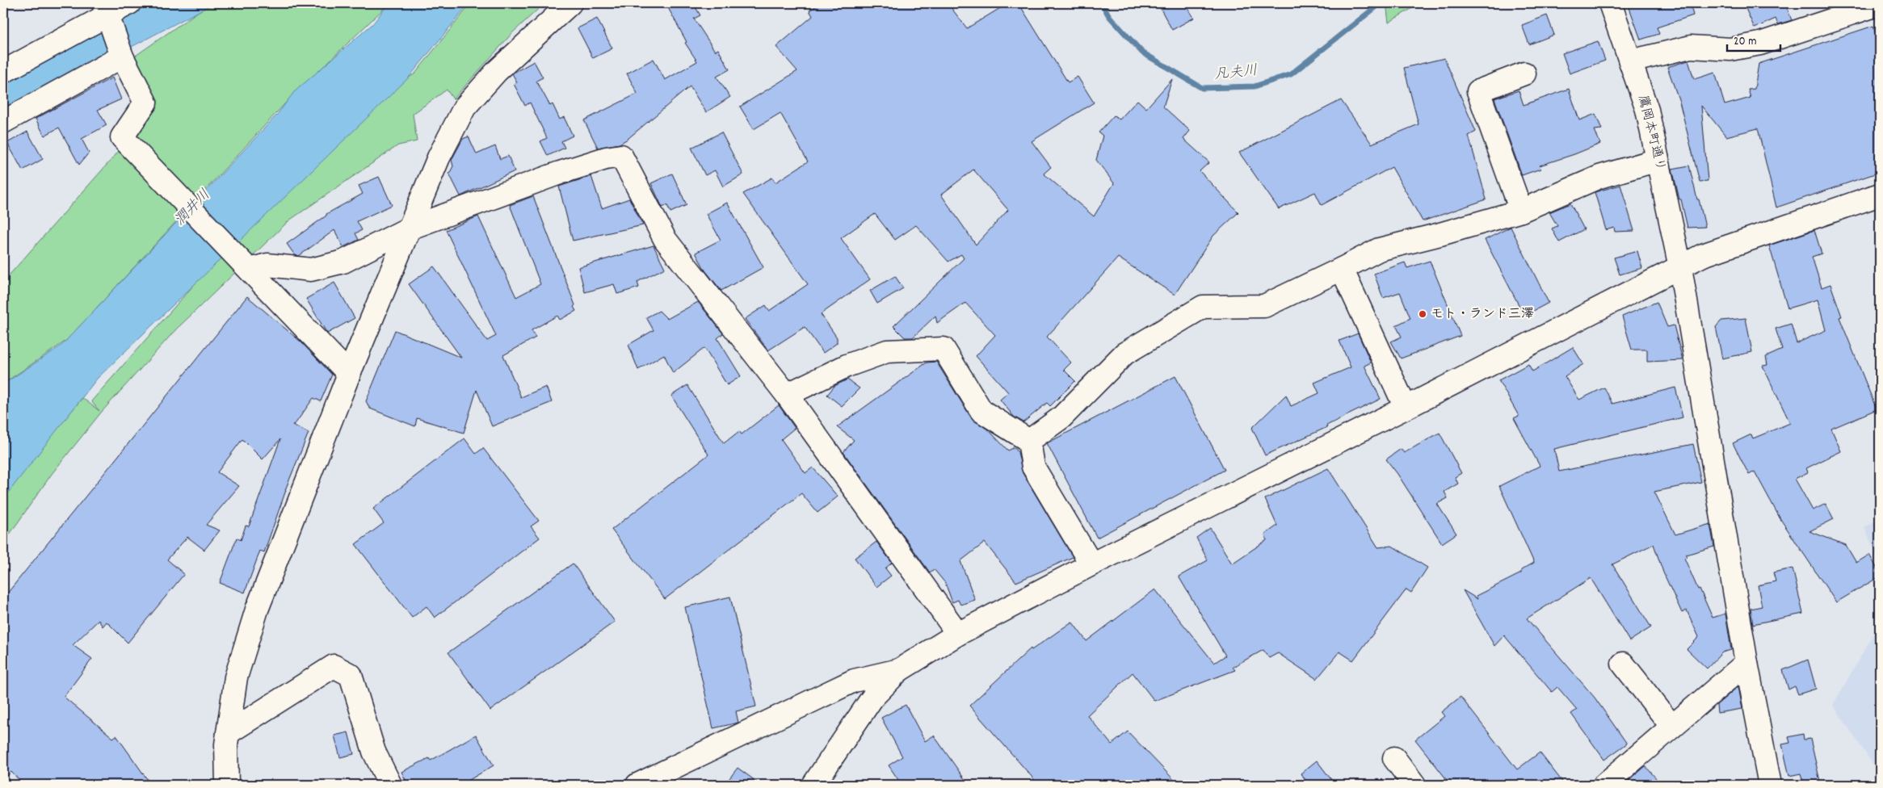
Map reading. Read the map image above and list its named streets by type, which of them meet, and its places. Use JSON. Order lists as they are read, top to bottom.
{
  "streets": {
    "street": ["鷹岡本町通り"]
  },
  "water": ["凡夫川", "潤井川"],
  "places": ["モト・ランド三澤"],
  "scale_bar": "20 m"
}
